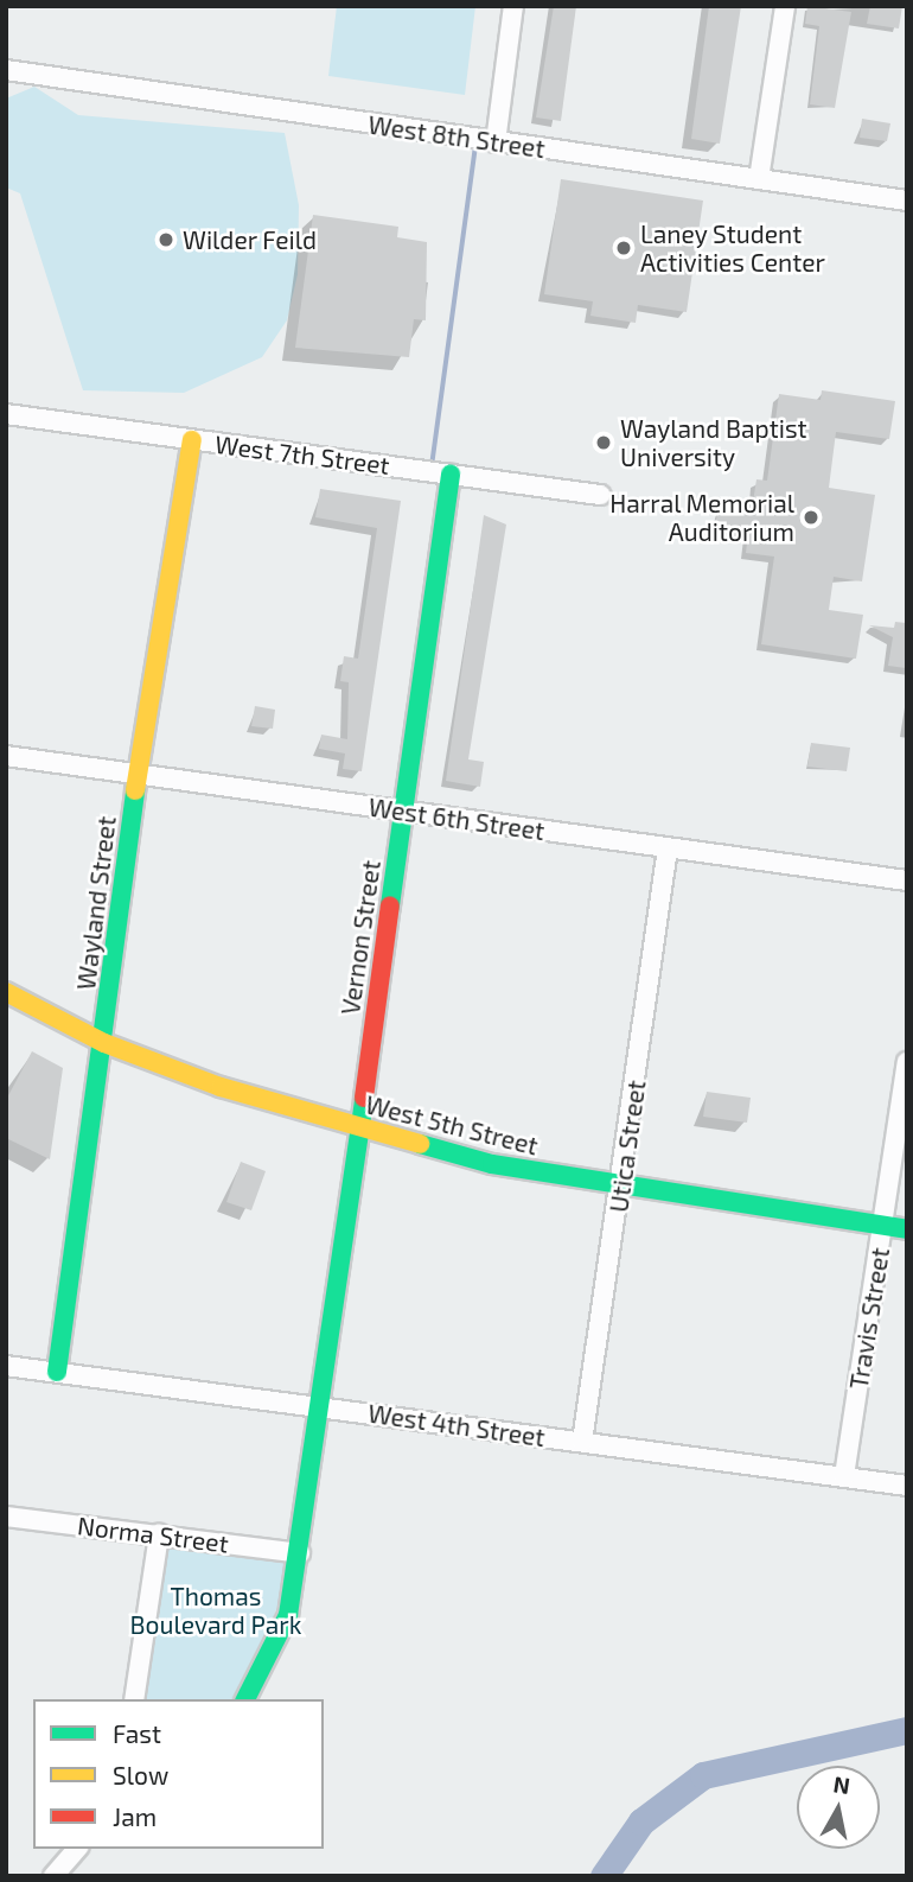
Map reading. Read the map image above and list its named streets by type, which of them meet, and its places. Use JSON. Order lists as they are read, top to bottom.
{
  "streets": {
    "street": [
      "West 8th Street",
      "West 7th Street",
      "West 6th Street",
      "Wayland Street",
      "Vernon Street",
      "West 5th Street",
      "Utica Street",
      "Travis Street",
      "West 4th Street",
      "Norma Street"
    ]
  },
  "crossings": [
    ["West 7th Street", "Wayland Street"],
    ["West 7th Street", "Vernon Street"],
    ["West 6th Street", "Wayland Street"],
    ["West 6th Street", "Vernon Street"],
    ["West 6th Street", "Utica Street"],
    ["Wayland Street", "West 5th Street"],
    ["Wayland Street", "West 4th Street"],
    ["Vernon Street", "West 5th Street"],
    ["Vernon Street", "West 4th Street"],
    ["Vernon Street", "Norma Street"],
    ["West 5th Street", "Utica Street"],
    ["West 5th Street", "Travis Street"],
    ["Utica Street", "West 4th Street"],
    ["Travis Street", "West 4th Street"]
  ],
  "parks": ["Thomas Boulevard Park"],
  "places": [
    "Wilder Feild",
    "Laney Student Activities Center",
    "Wayland Baptist University",
    "Harral Memorial Auditorium"
  ],
  "legend": ["Fast", "Slow", "Jam"],
  "north": "top"
}
